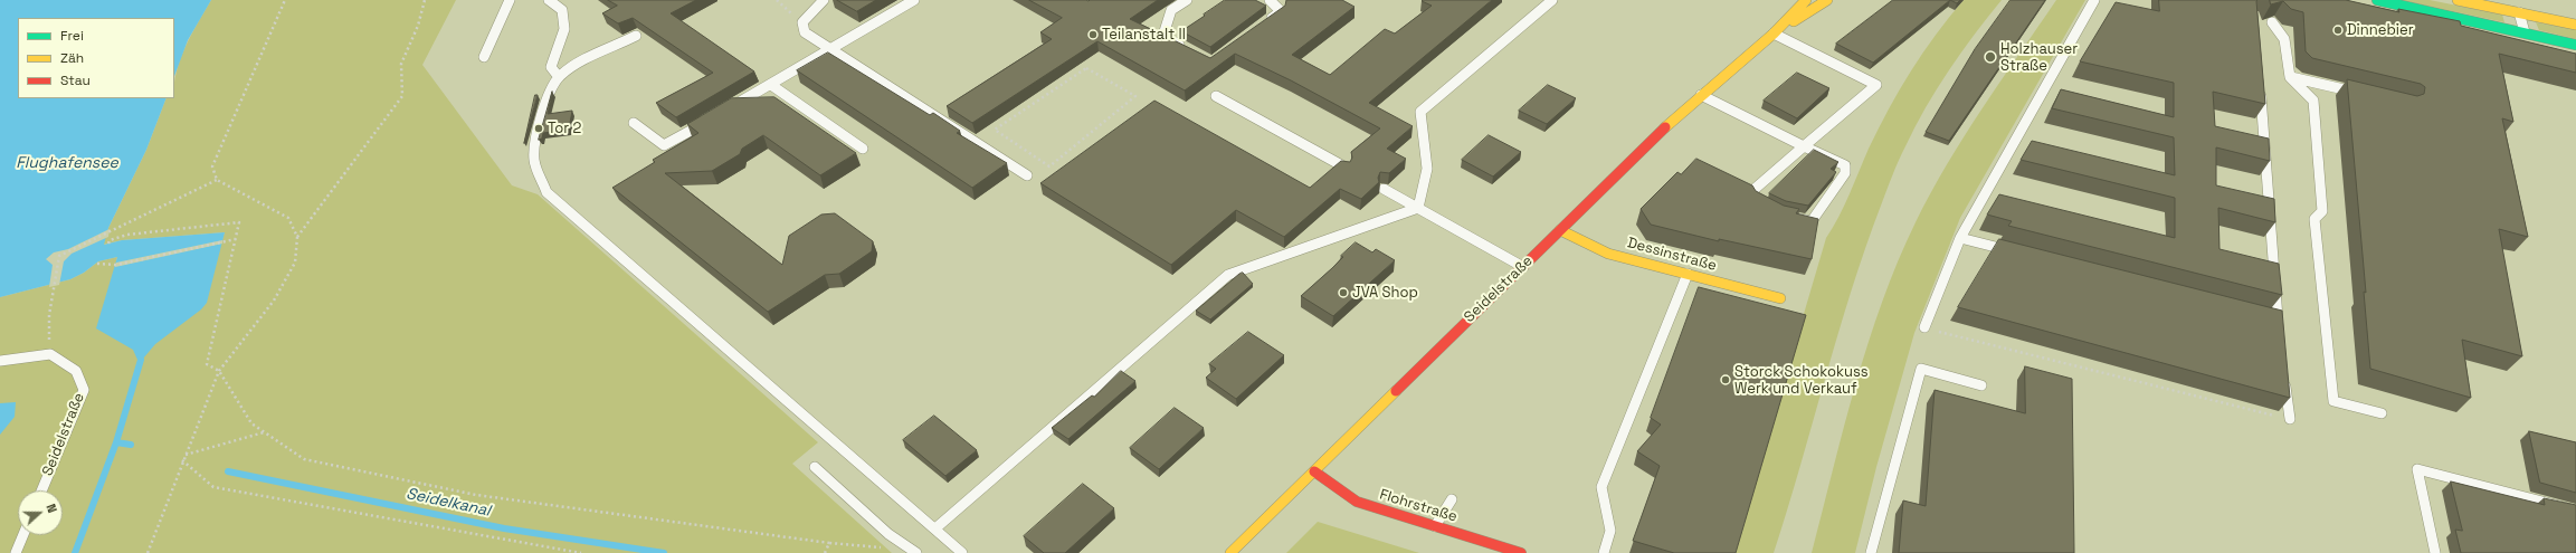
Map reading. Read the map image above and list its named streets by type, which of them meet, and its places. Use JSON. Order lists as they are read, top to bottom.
{
  "streets": {
    "main road": ["Dessinstraße", "Seidelstraße", "Flohrstraße"]
  },
  "crossings": [
    ["Dessinstraße", "Seidelstraße"],
    ["Seidelstraße", "Flohrstraße"]
  ],
  "water": ["Flughafensee", "Seidelkanal"],
  "places": [
    "Dinnebier",
    "Teilanstalt II",
    "Holzhauser Straße",
    "Tor 2",
    "JVA Shop",
    "Storck Schokokuss Werk und Verkauf"
  ],
  "legend": ["Frei", "Zäh", "Stau"],
  "north": "right"
}
